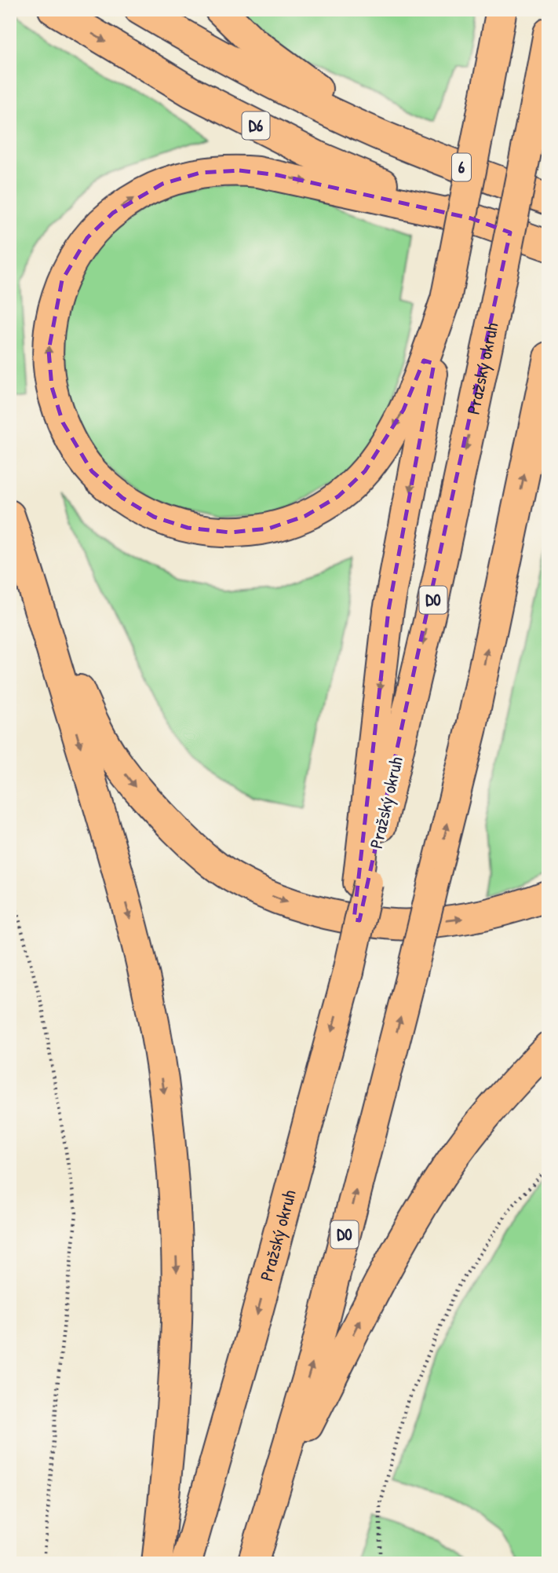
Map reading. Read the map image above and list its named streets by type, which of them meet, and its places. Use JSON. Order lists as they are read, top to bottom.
{
  "streets": {
    "highway": [
      "D6",
      "6",
      "Pražský okruh",
      "D0"
    ]
  }
}
